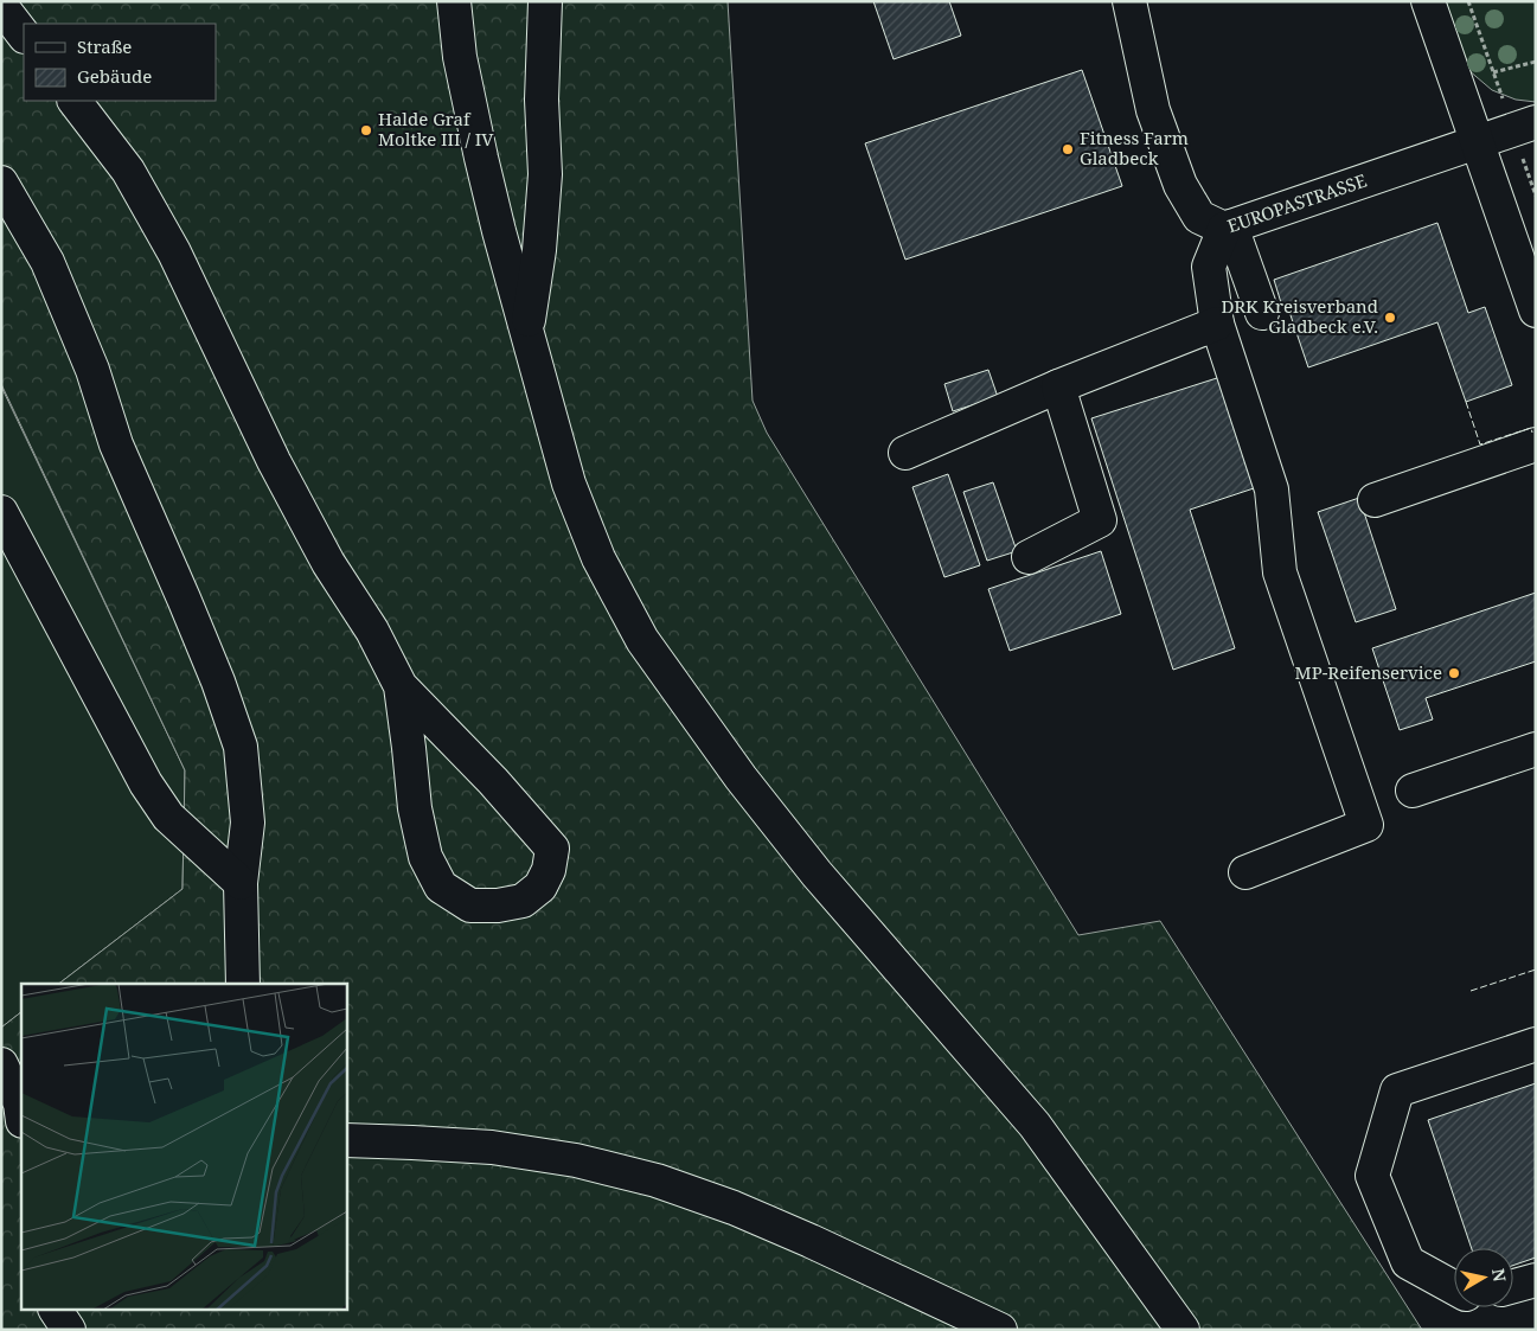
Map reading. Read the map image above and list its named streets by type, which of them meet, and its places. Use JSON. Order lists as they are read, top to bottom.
{
  "streets": {
    "street": ["EUROPASTRASSE"]
  },
  "places": [
    "Halde Graf Moltke III / IV",
    "Fitness Farm Gladbeck",
    "DRK Kreisverband Gladbeck e.V.",
    "MP-Reifenservice"
  ],
  "legend": ["Straße", "Gebäude"],
  "north": "right"
}
